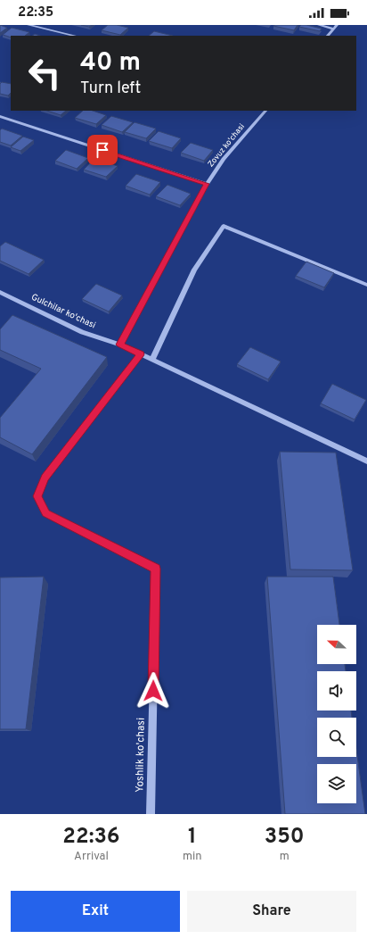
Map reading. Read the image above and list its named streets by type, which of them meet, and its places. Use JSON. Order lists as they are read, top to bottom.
{
  "streets": {
    "street": ["Zovuz ko'chasi", "Gulchilar ko'chasi", "Yoshlik ko'chasi"]
  },
  "crossings": [
    ["Zovuz ko'chasi", "Gulchilar ko'chasi"],
    ["Gulchilar ko'chasi", "Yoshlik ko'chasi"]
  ],
  "north": "left",
  "page": {
    "status": "22:35",
    "turn": ["40 m", "Turn left"],
    "eta": [
      "22:36",
      "Arrival",
      "1",
      "min",
      "350",
      "m"
    ],
    "buttons": ["Exit", "Share"]
  }
}
